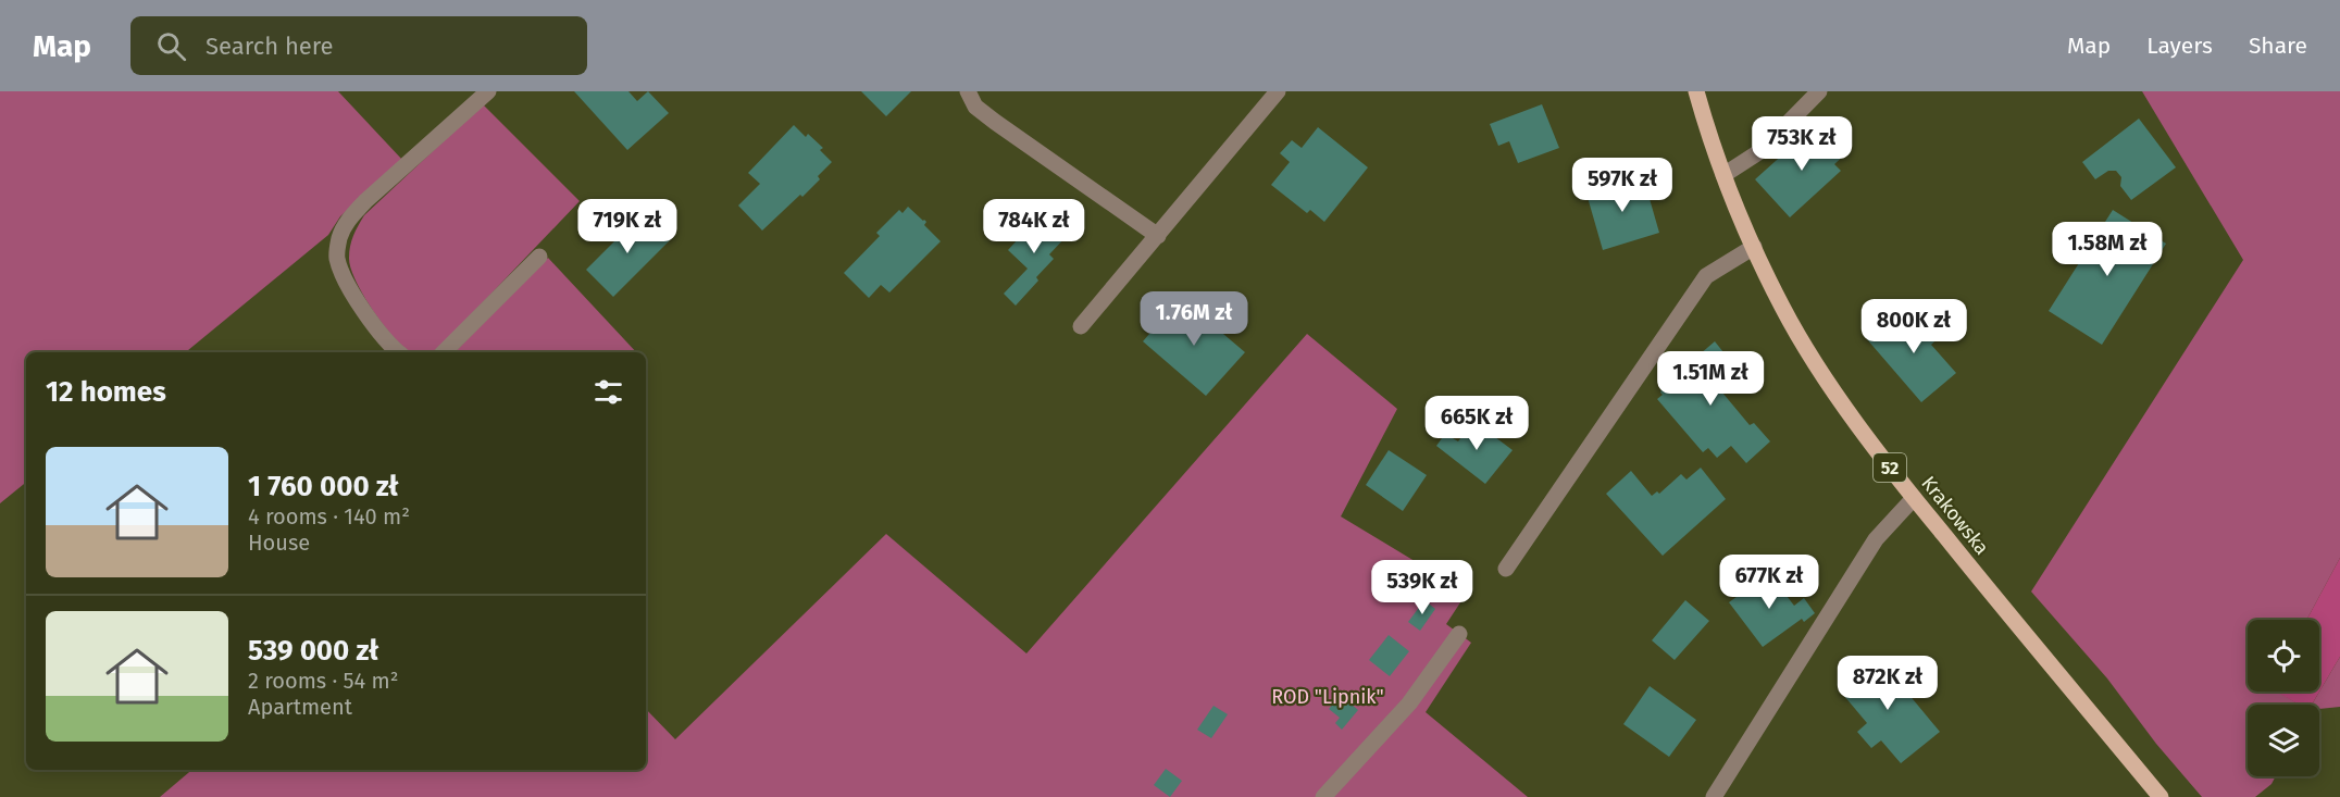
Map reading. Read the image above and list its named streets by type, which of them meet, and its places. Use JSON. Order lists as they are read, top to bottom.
{
  "streets": {
    "main road": ["52", "Krakowska"]
  },
  "parks": ["ROD \"Lipnik\""],
  "page": {
    "header": "Map",
    "search": "Search here",
    "nav": ["Map", "Layers", "Share"],
    "price": [
      "753K zł",
      "597K zł",
      "719K zł",
      "784K zł",
      "1.58M zł",
      "1.76M zł",
      "800K zł",
      "1.51M zł",
      "665K zł",
      "677K zł",
      "539K zł",
      "872K zł"
    ],
    "heading": "12 homes",
    "list": [
      {
        "name": "1 760 000 zł",
        "note": "4 rooms · 140 m² · House"
      },
      {
        "name": "539 000 zł",
        "note": "2 rooms · 54 m² · Apartment"
      }
    ]
  }
}
